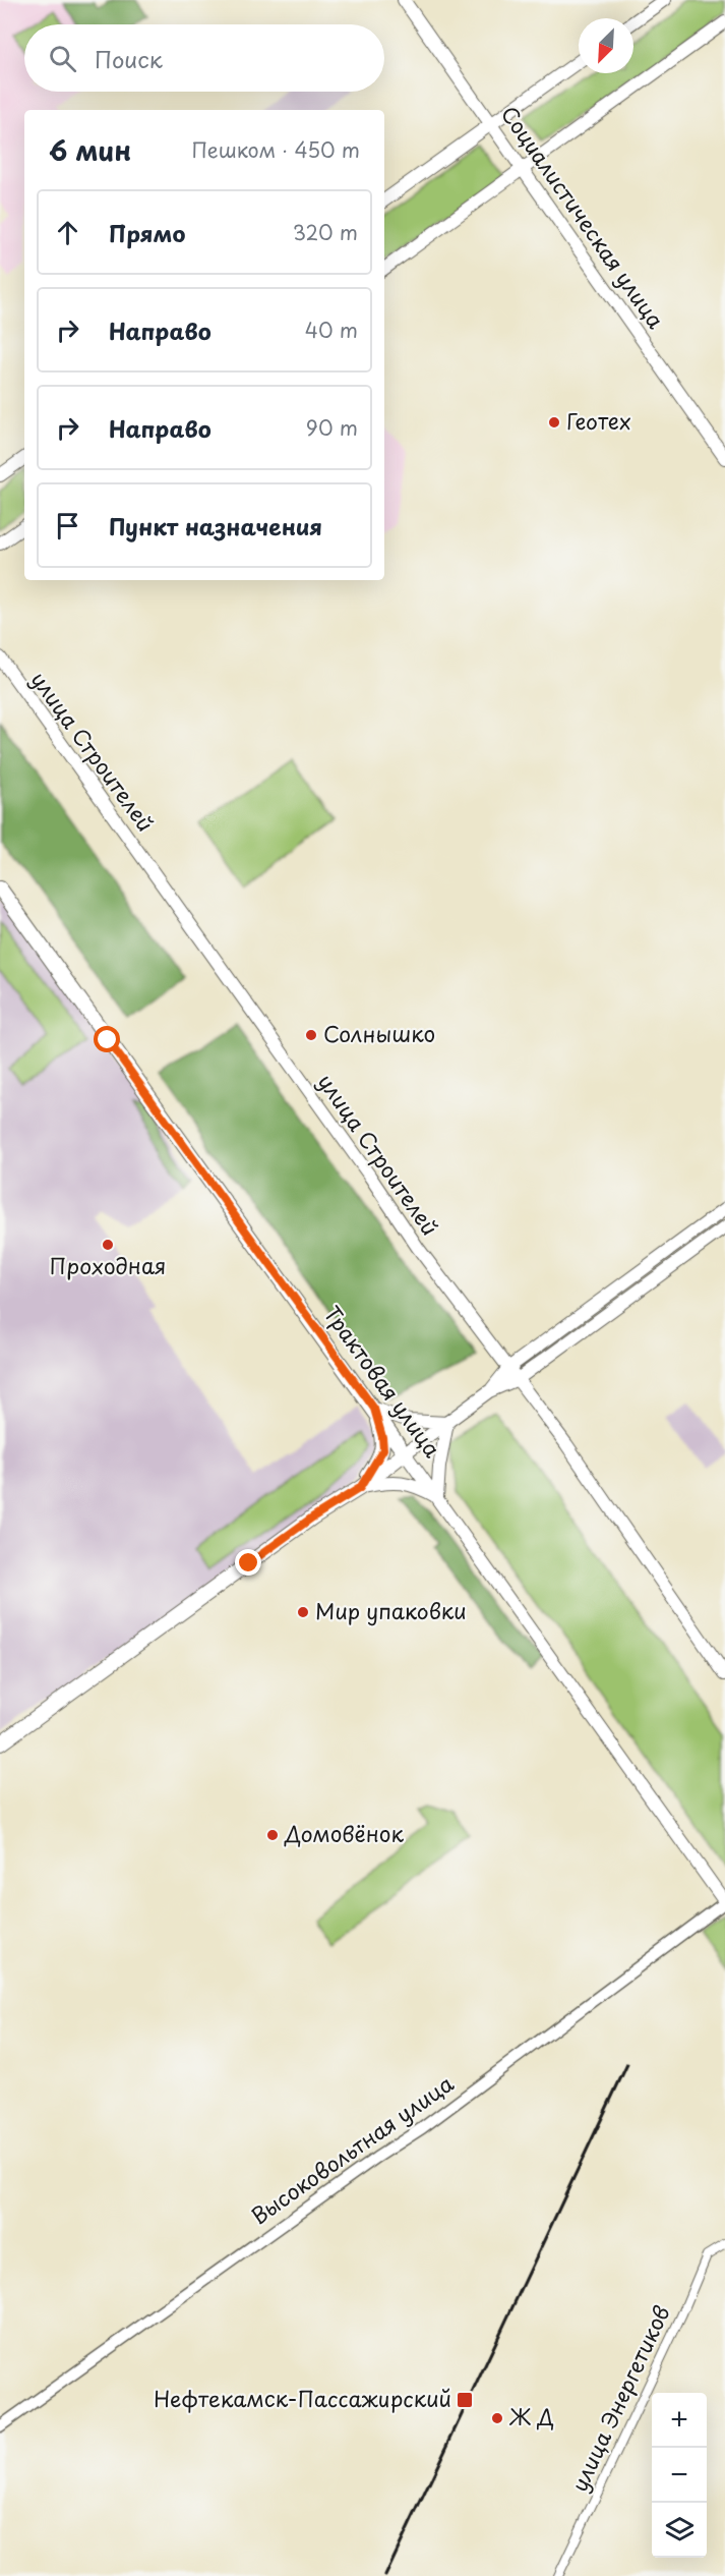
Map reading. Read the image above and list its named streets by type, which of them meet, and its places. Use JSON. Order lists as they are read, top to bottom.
{
  "streets": {
    "main road": ["Социалистическая улица", "улица Строителей", "Трактовая улица"],
    "street": ["Высоковольтная улица", "улица Энергетиков"]
  },
  "crossings": [
    ["Трактовая улица", "Высоковольтная улица"]
  ],
  "places": {
    "other": [
      "Геотех",
      "Солнышко",
      "Проходная",
      "Мир упаковки",
      "Домовёнок",
      "Ж Д"
    ],
    "transit": ["Нефтекамск-Пассажирский"]
  },
  "north": "bottom left",
  "page": {
    "search": "Поиск",
    "heading": ["6 мин", "Пешком · 450 m"],
    "list": [
      ["Прямо", "320 m"],
      ["Направо", "40 m"],
      ["Направо", "90 m"],
      "Пункт назначения"
    ],
    "map_buttons": ["+", "−"]
  }
}
